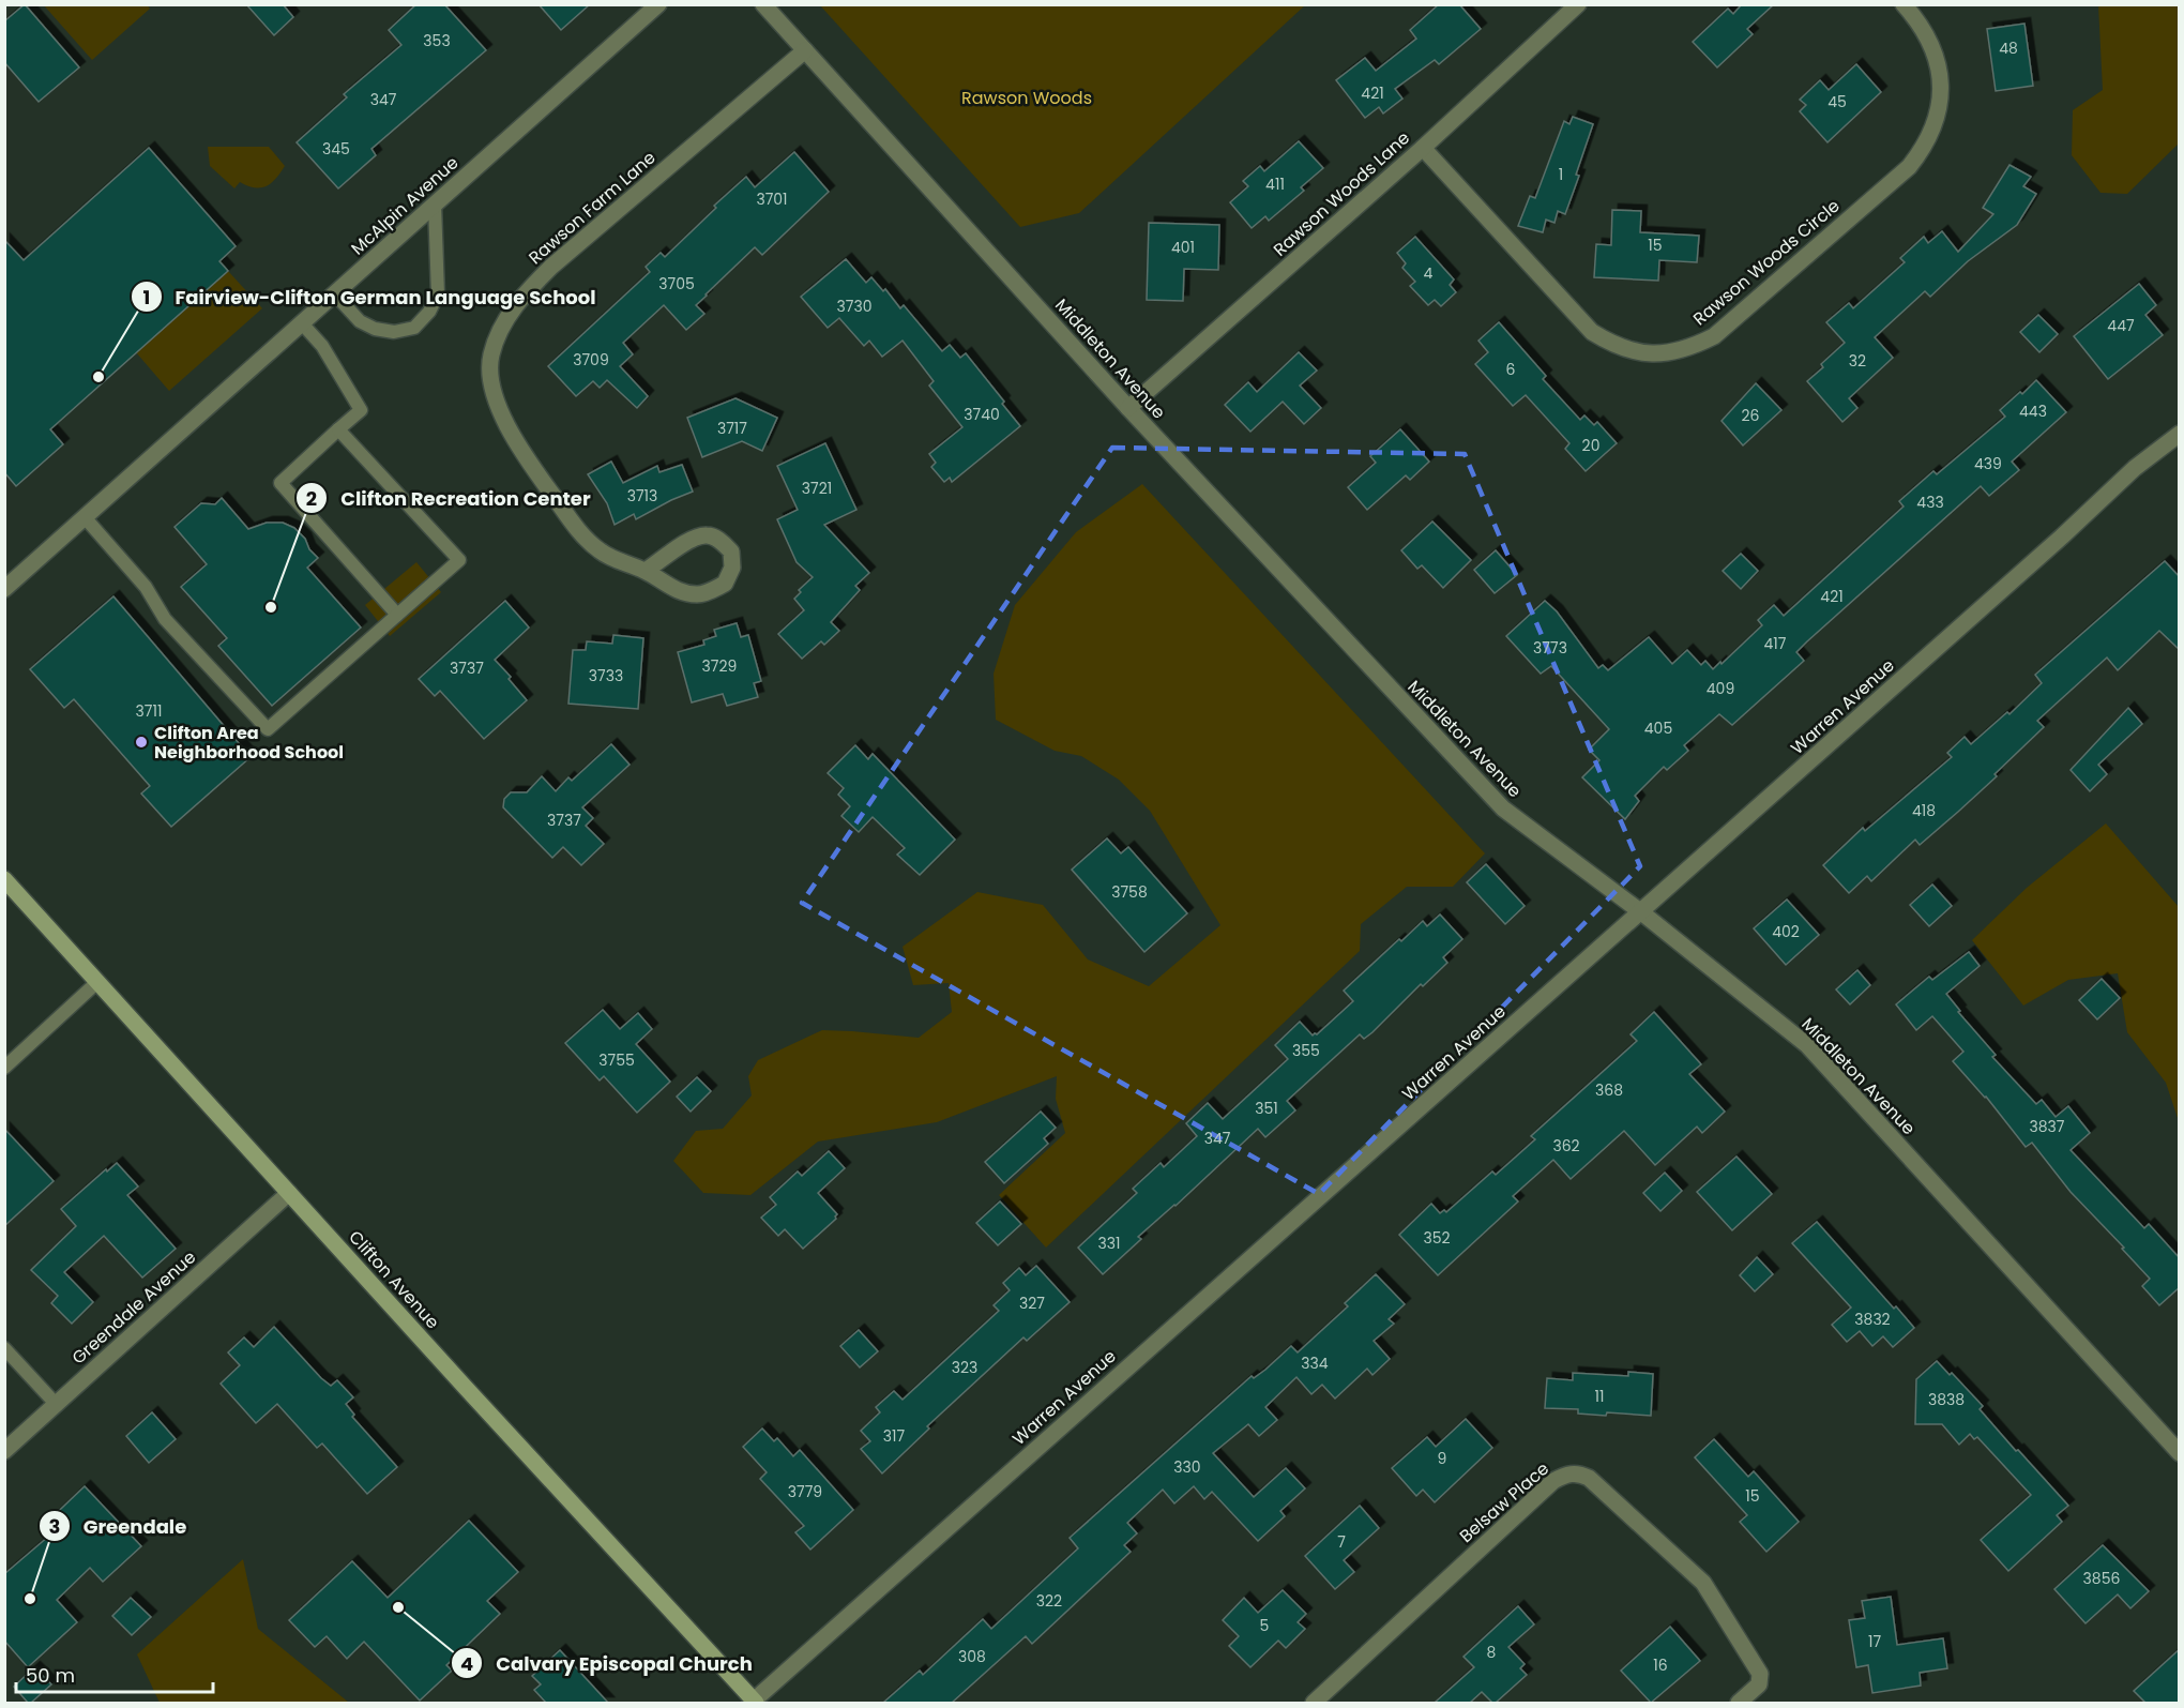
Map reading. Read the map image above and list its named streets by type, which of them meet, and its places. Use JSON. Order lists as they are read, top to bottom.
{
  "streets": {
    "main road": ["Clifton Avenue"],
    "street": [
      "Rawson Woods Lane",
      "McAlpin Avenue",
      "Rawson Farm Lane",
      "Rawson Woods Circle",
      "Middleton Avenue",
      "Warren Avenue",
      "Greendale Avenue",
      "Belsaw Place"
    ]
  },
  "crossings": [
    ["Rawson Woods Lane", "Rawson Woods Circle"],
    ["Rawson Woods Lane", "Middleton Avenue"],
    ["Rawson Farm Lane", "Middleton Avenue"],
    ["Middleton Avenue", "Warren Avenue"],
    ["Warren Avenue", "Clifton Avenue"],
    ["Clifton Avenue", "Greendale Avenue"]
  ],
  "parks": ["Rawson Woods"],
  "places": [
    "Fairview-Clifton German Language School",
    "Clifton Recreation Center",
    "Clifton Area Neighborhood School",
    "Greendale",
    "Calvary Episcopal Church"
  ],
  "house_numbers": [
    "353",
    "48",
    "421",
    "347",
    "45",
    "345",
    "1",
    "411",
    "3701",
    "15",
    "401",
    "4",
    "3705",
    "3730",
    "447",
    "3709",
    "32",
    "6",
    "443",
    "3740",
    "26",
    "3717",
    "20",
    "439",
    "3721",
    "3713",
    "433",
    "421",
    "417",
    "3773",
    "3729",
    "3737",
    "3733",
    "409",
    "3711",
    "405",
    "418",
    "3737",
    "3758",
    "402",
    "355",
    "3755",
    "368",
    "351",
    "3837",
    "347",
    "362",
    "352",
    "331",
    "327",
    "3832",
    "334",
    "323",
    "11",
    "3838",
    "317",
    "9",
    "330",
    "3779",
    "15",
    "7",
    "3856",
    "322",
    "5",
    "17",
    "8",
    "308",
    "16"
  ],
  "scale_bar": "50 m"
}
